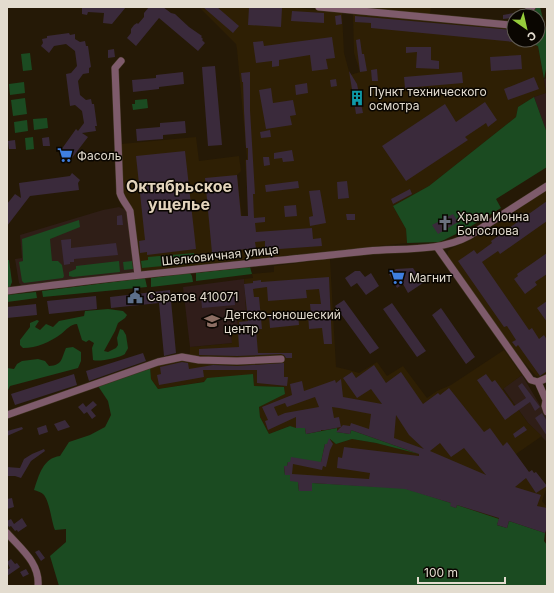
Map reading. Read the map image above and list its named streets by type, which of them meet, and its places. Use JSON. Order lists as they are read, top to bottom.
{
  "streets": {
    "street": ["Шелковичная улица"]
  },
  "districts": ["Октябрьское ущелье"],
  "places": {
    "building": ["Пункт технического осмотра"],
    "supermarket": ["Фасоль", "Магнит"],
    "church": ["Храм Ионна Богослова"],
    "public building": ["Саратов 410071"],
    "school or university": ["Детско-юношеский центр"]
  },
  "scale_bar": "100 m",
  "north": "bottom right"
}
